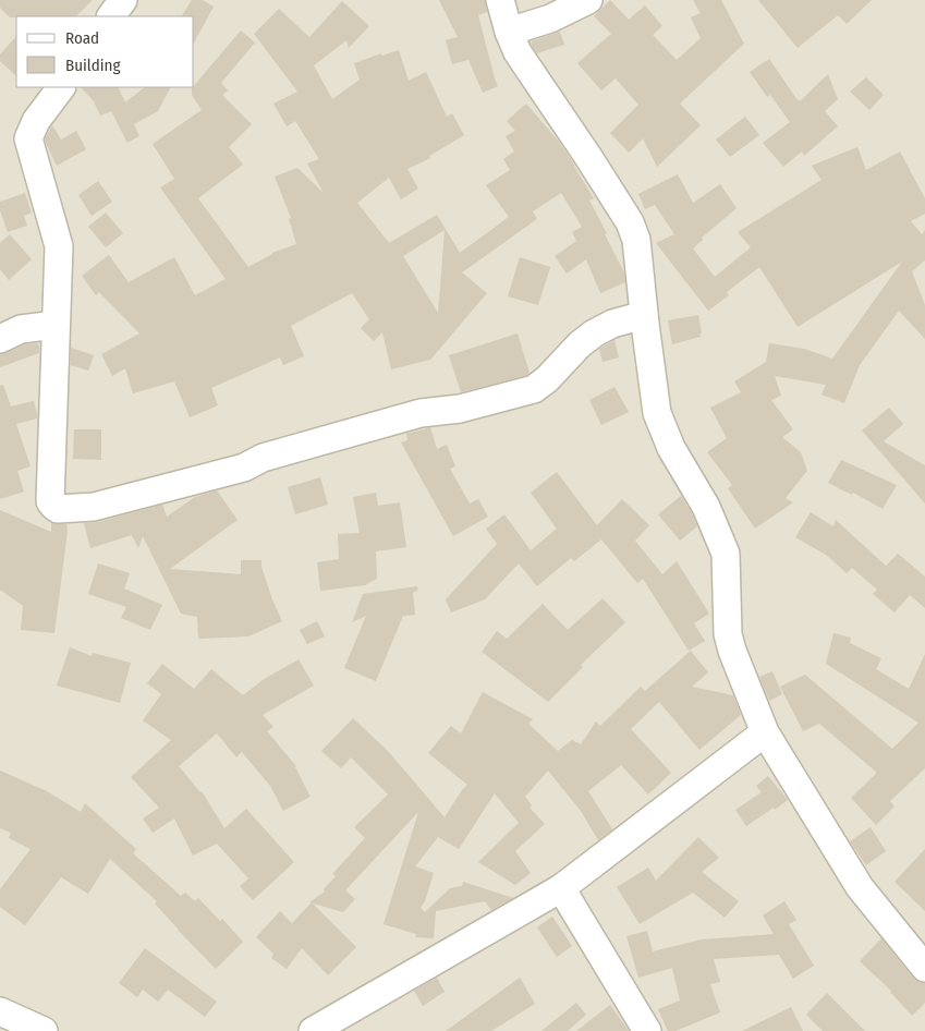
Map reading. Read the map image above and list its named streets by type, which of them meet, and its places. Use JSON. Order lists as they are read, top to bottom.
{
  "legend": ["Road", "Building"]
}
